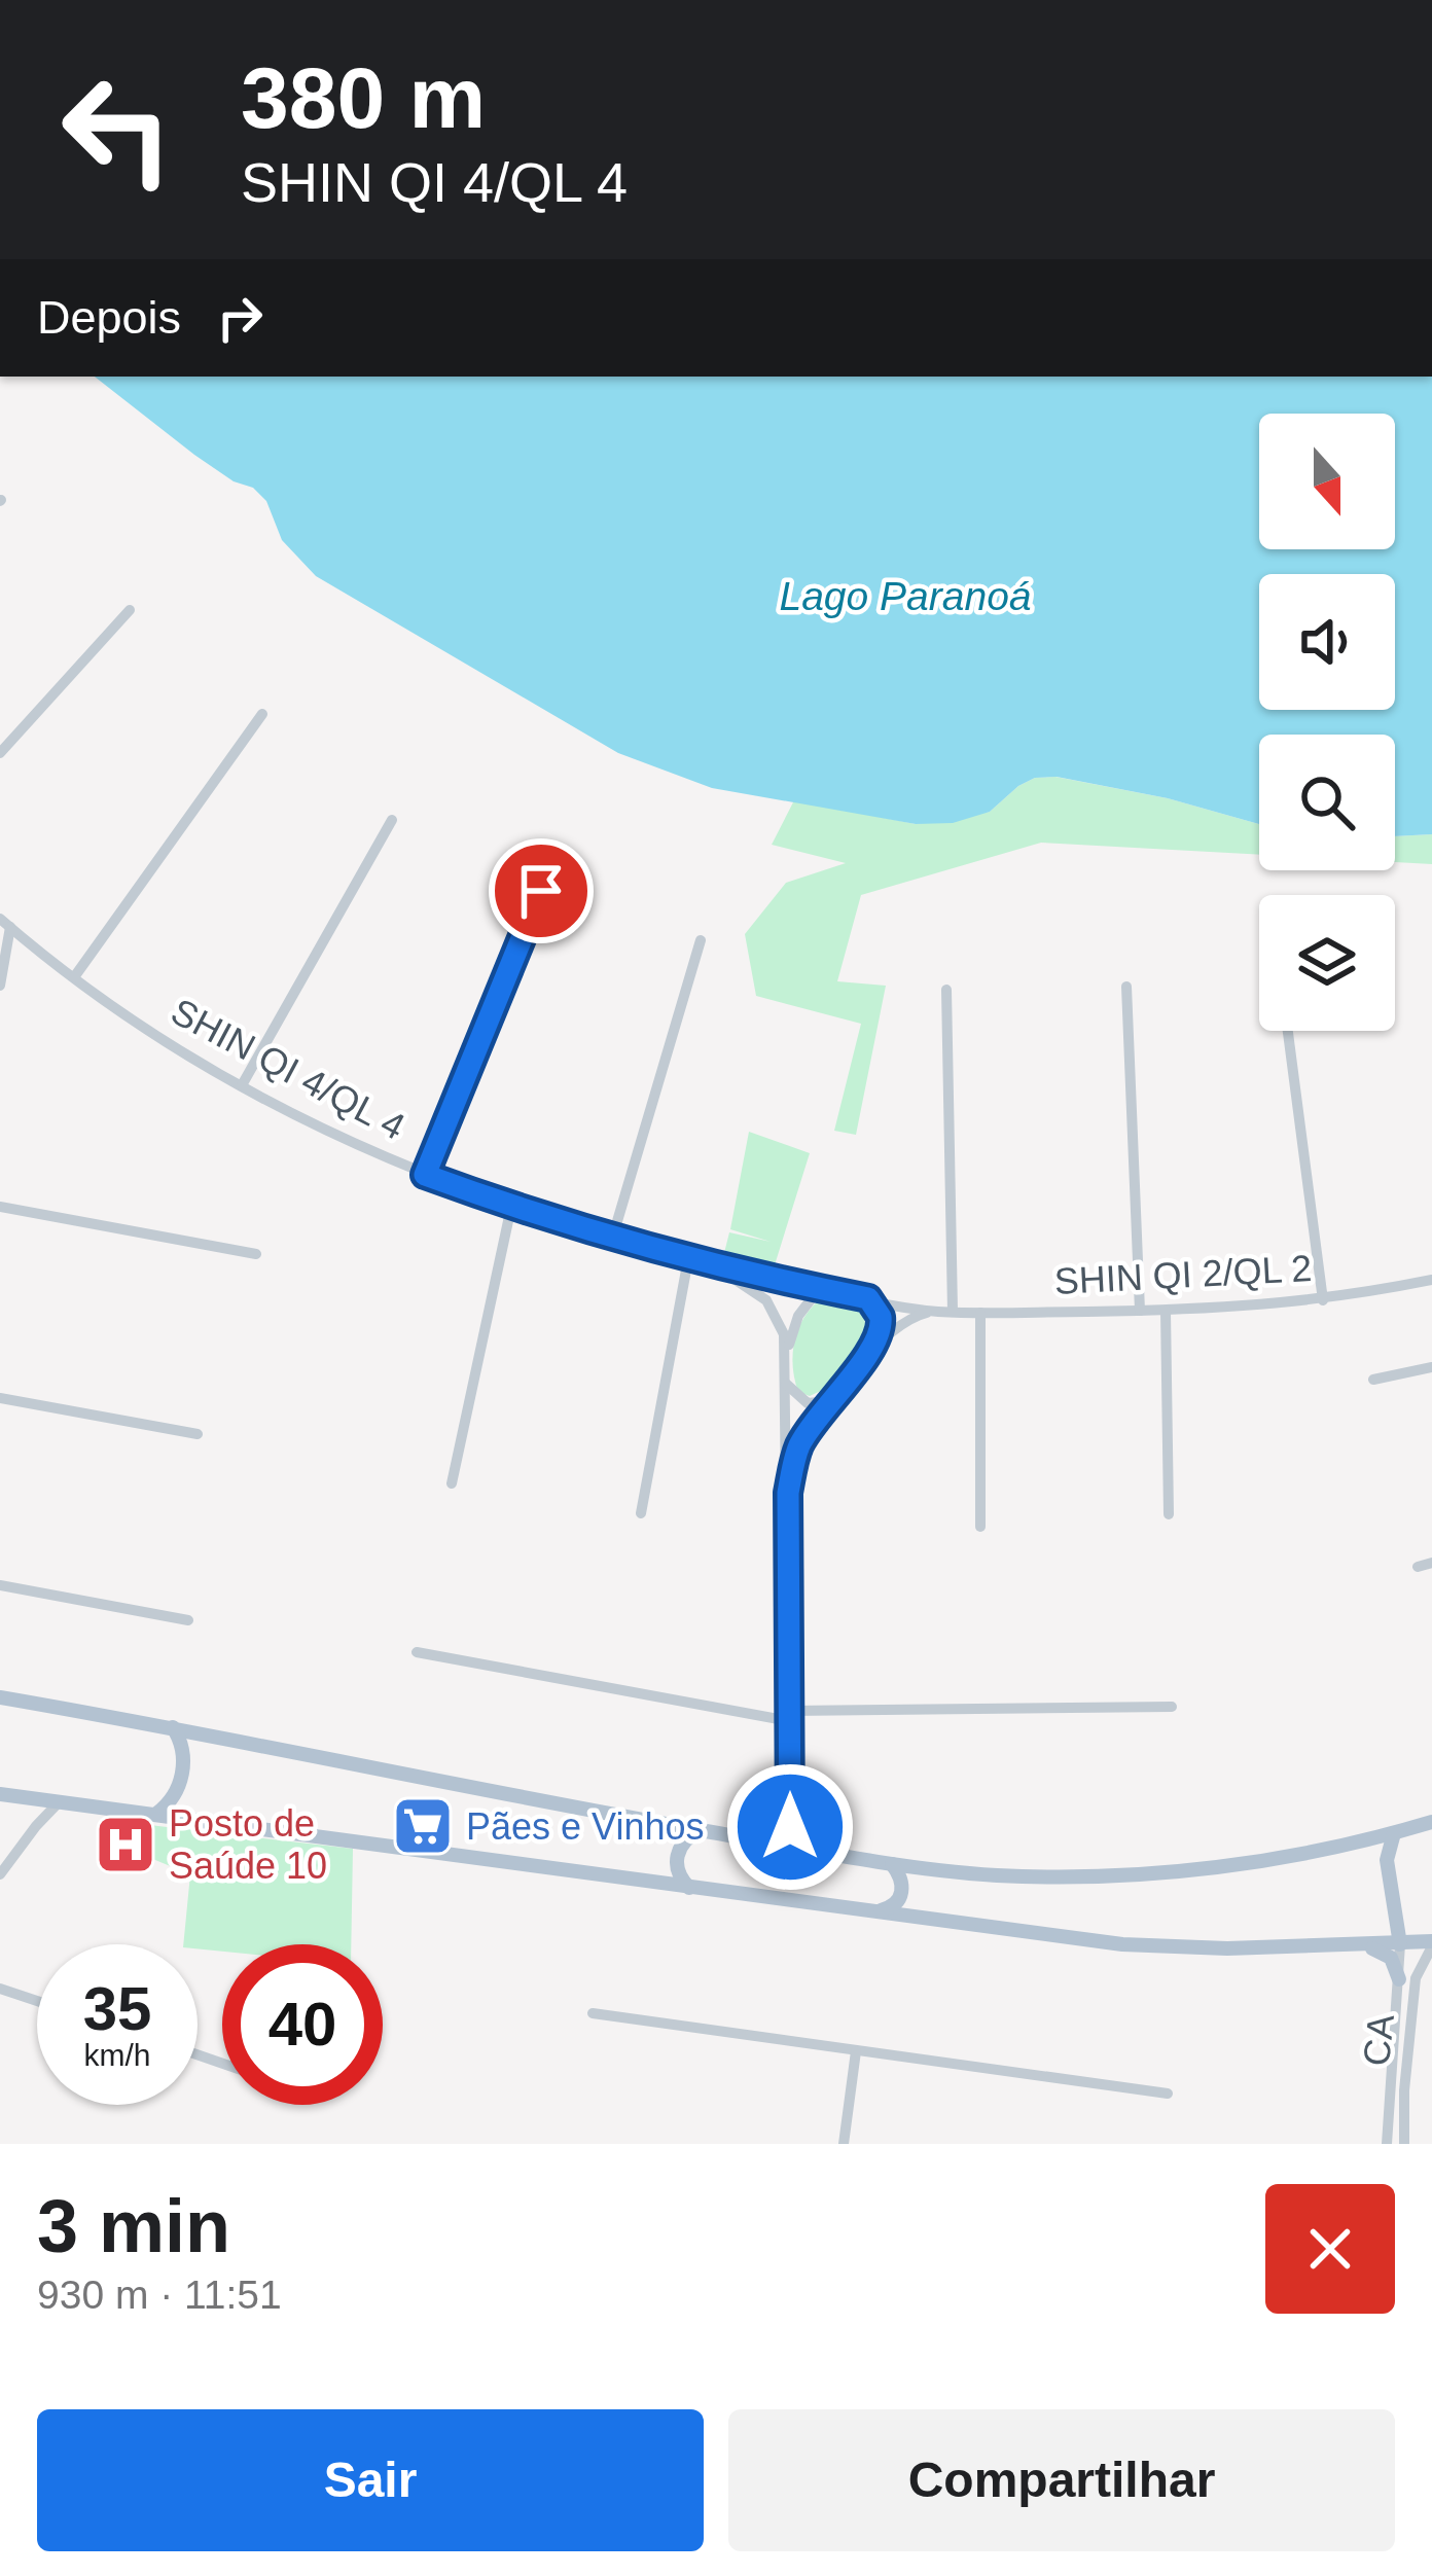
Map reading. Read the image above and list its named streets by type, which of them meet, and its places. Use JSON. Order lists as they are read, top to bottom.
{
  "streets": {
    "street": ["SHIN QI 4/QL 4", "SHIN QI 2/QL 2", "CA"]
  },
  "crossings": [
    ["SHIN QI 4/QL 4", "SHIN QI 2/QL 2"]
  ],
  "water": ["Lago Paranoá"],
  "places": {
    "supermarket": ["Pães e Vinhos"],
    "hospital": ["Posto de Saúde 10"]
  },
  "north": "bottom",
  "page": {
    "turn": ["380 m", "SHIN QI 4/QL 4"],
    "then": "Depois",
    "speed": "35 km/h",
    "limit": "40",
    "heading": ["3 min", "930 m · 11:51"],
    "buttons": ["Sair", "Compartilhar"]
  }
}
